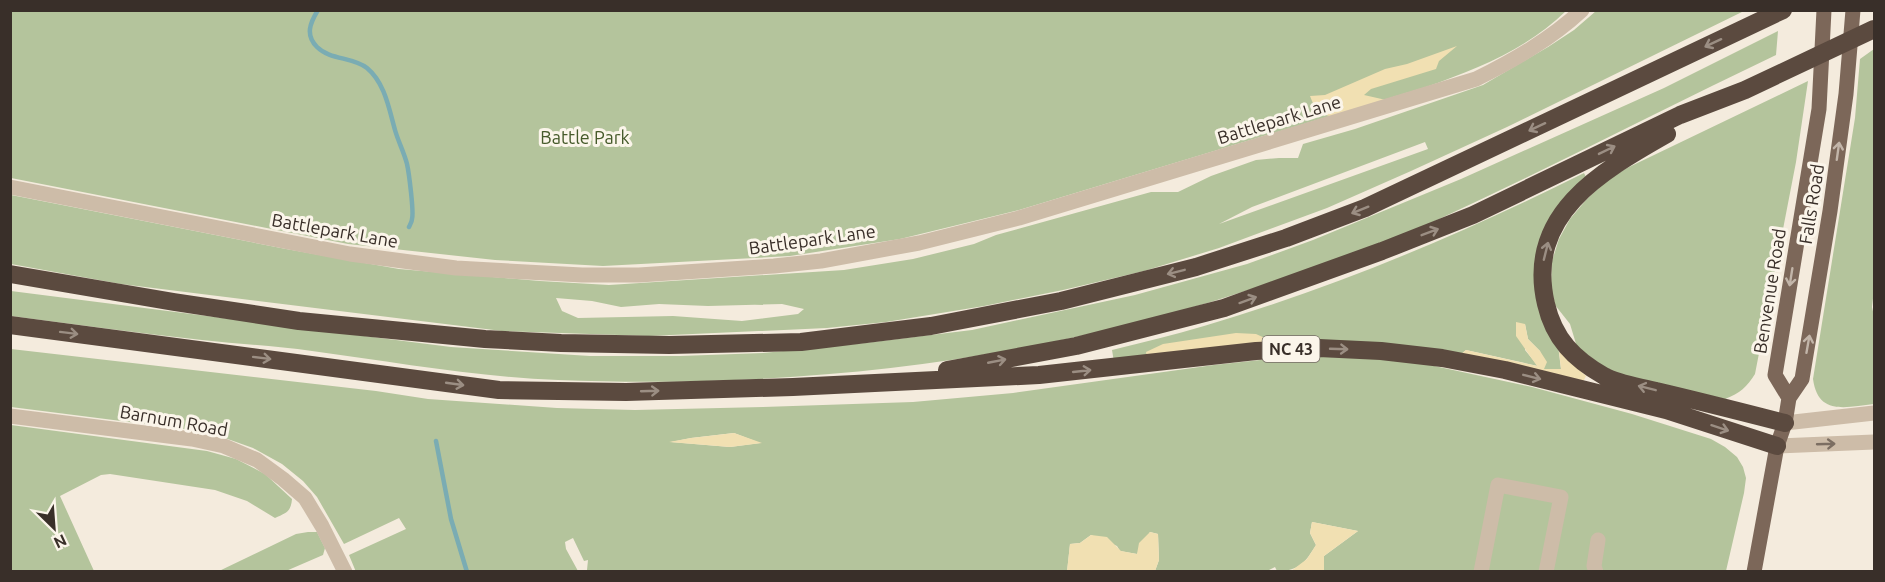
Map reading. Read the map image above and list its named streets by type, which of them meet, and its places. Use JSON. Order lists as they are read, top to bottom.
{
  "streets": {
    "highway": ["NC 43"],
    "main road": ["Falls Road", "Benvenue Road"],
    "street": ["Battlepark Lane", "Barnum Road"]
  },
  "crossings": [
    ["Falls Road", "Benvenue Road"]
  ],
  "one_way": ["Falls Road", "Benvenue Road"],
  "parks": ["Battle Park"],
  "north": "bottom right"
}
